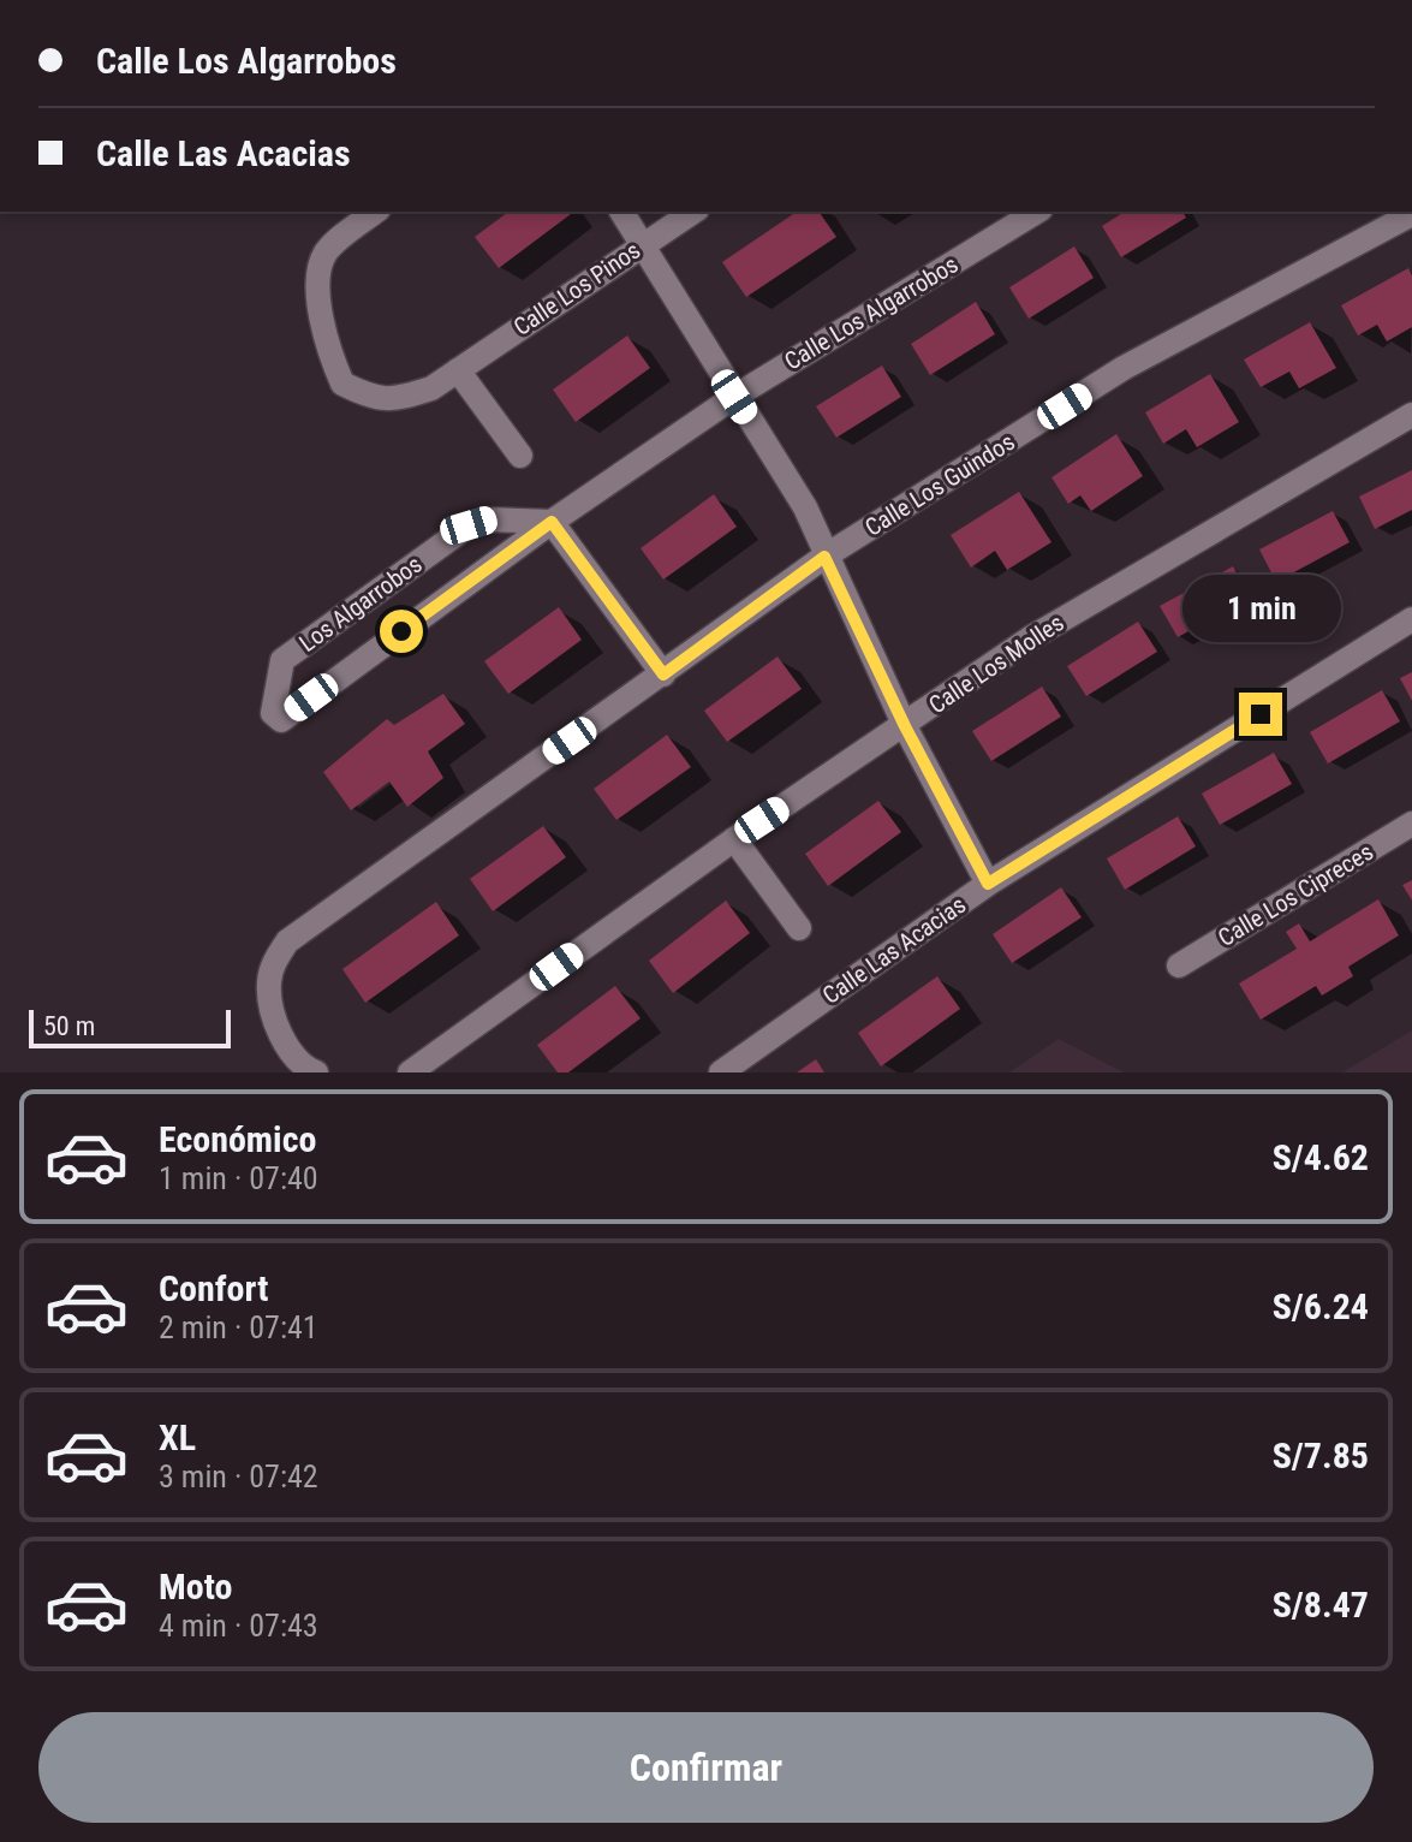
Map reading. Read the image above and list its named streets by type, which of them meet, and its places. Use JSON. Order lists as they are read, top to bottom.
{
  "streets": {
    "street": [
      "Calle Los Pinos",
      "Calle Los Algarrobos",
      "Calle Los Guindos",
      "Los Algarrobos",
      "Calle Los Molles",
      "Calle Los Cipreces",
      "Calle Las Acacias"
    ]
  },
  "crossings": [
    ["Calle Los Algarrobos", "Los Algarrobos"]
  ],
  "scale_bar": "50 m",
  "page": {
    "banner": ["Calle Los Algarrobos", "Calle Las Acacias"],
    "bubble": "1 min",
    "scale": "50 m",
    "list": [
      {
        "name": "Económico",
        "note": "1 min · 07:40",
        "value": "S/4.62"
      },
      {
        "name": "Confort",
        "note": "2 min · 07:41",
        "value": "S/6.24"
      },
      {
        "name": "XL",
        "note": "3 min · 07:42",
        "value": "S/7.85"
      },
      {
        "name": "Moto",
        "note": "4 min · 07:43",
        "value": "S/8.47"
      }
    ],
    "buttons": "Confirmar"
  }
}
